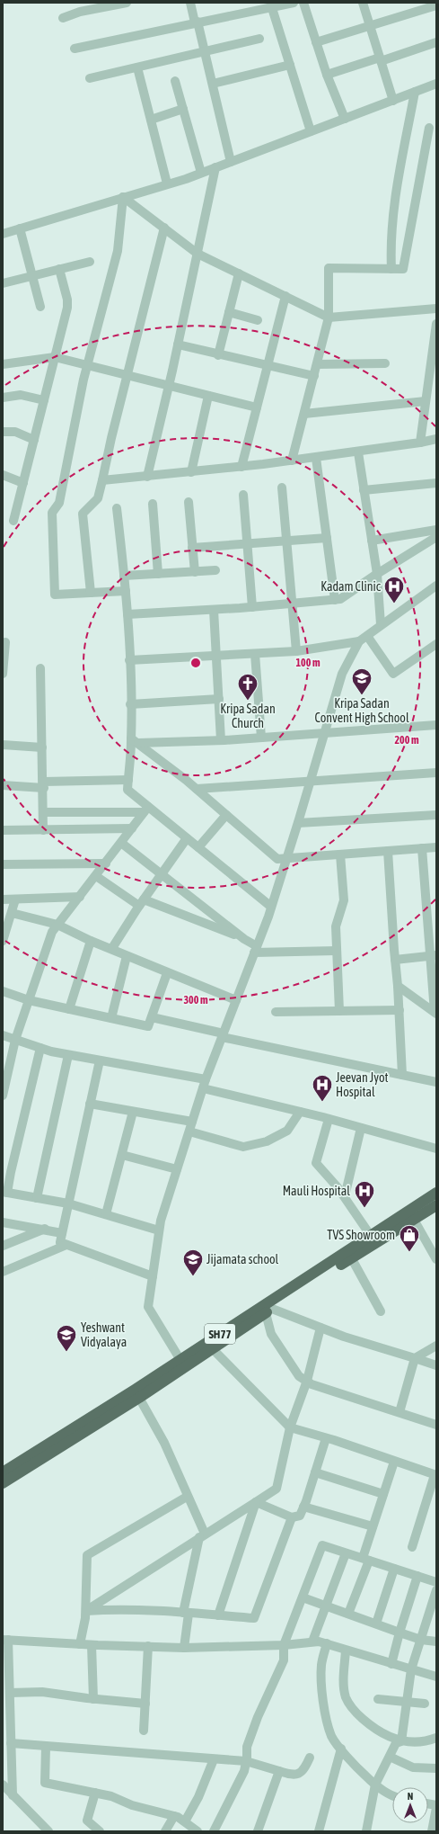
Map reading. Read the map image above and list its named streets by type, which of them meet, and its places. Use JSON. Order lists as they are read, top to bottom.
{
  "streets": {
    "main road": ["SH77"]
  },
  "places": {
    "hospital": ["Kadam Clinic", "Jeevan Jyot Hospital", "Mauli Hospital"],
    "school or university": ["Kripa Sadan Convent High School", "Jijamata school", "Yeshwant Vidyalaya"],
    "church": ["Kripa Sadan Church"],
    "shop": ["TVS Showroom"]
  },
  "north": "top",
  "rings": ["100 m", "200 m", "300 m"]
}
